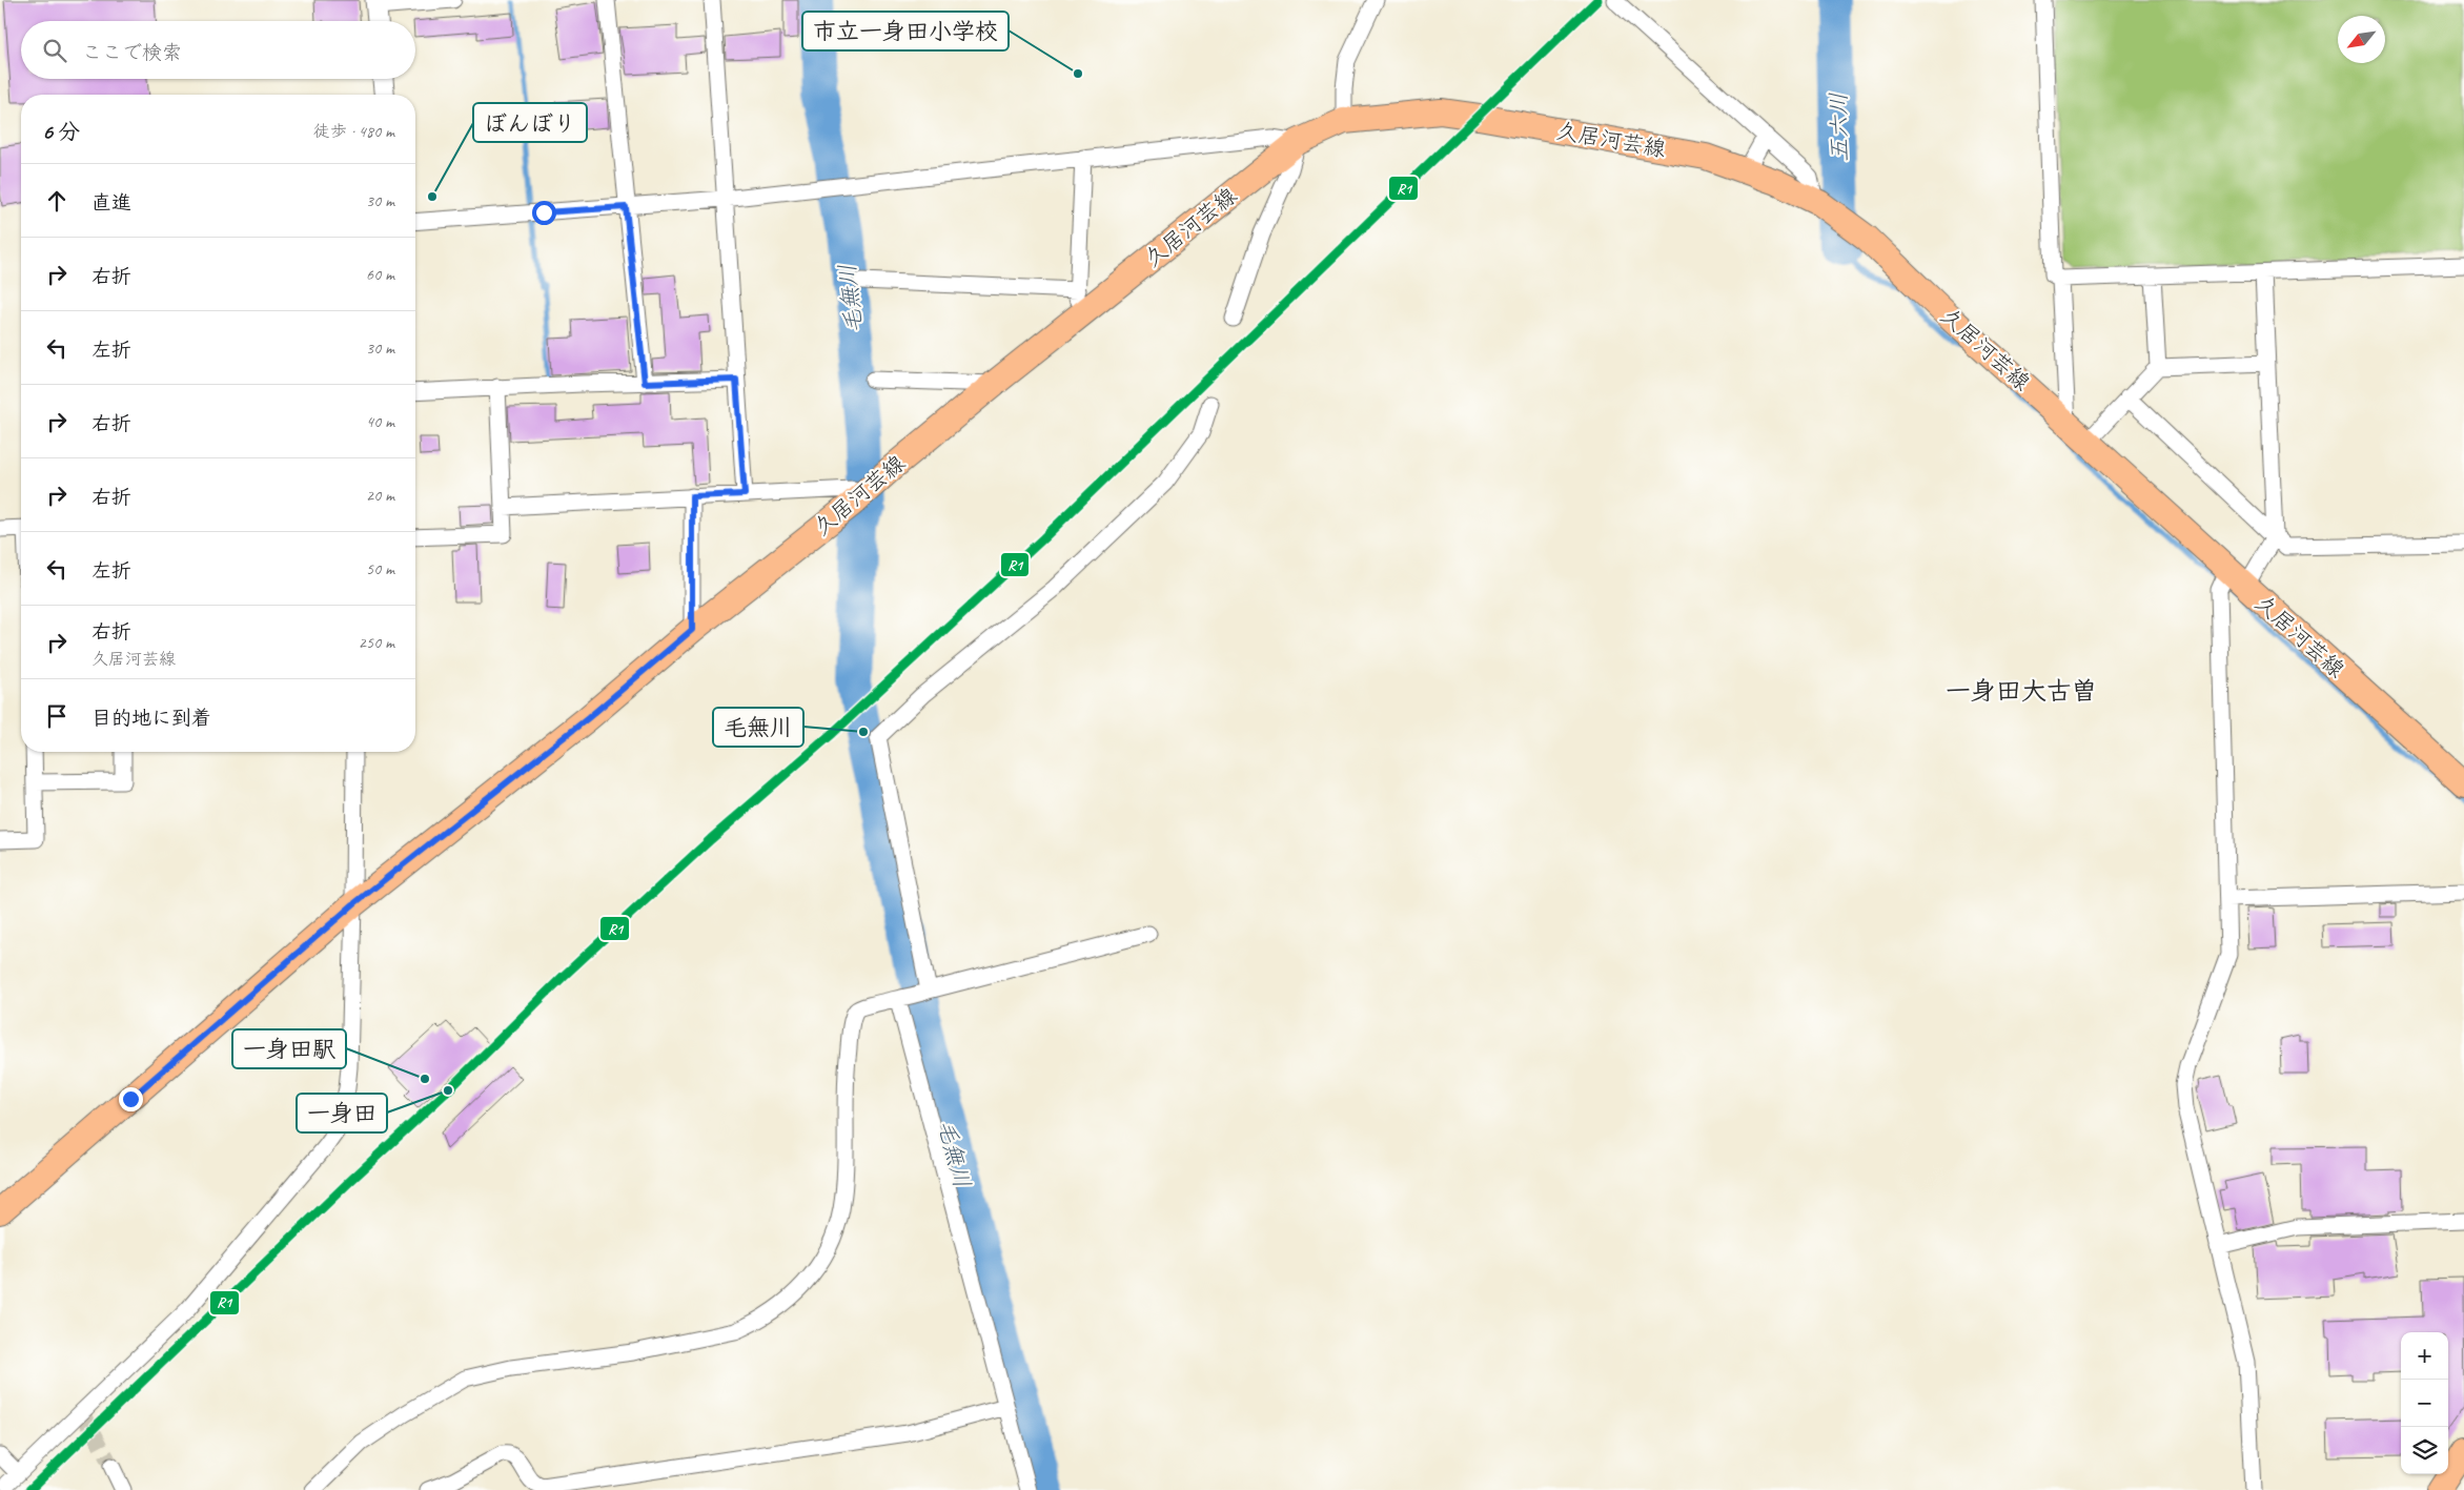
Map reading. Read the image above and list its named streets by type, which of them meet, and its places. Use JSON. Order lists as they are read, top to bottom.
{
  "streets": {
    "main road": ["久居河芸線"]
  },
  "districts": ["一身田大古曽"],
  "water": ["五六川", "毛無川"],
  "places": [
    "市立一身田小学校",
    "ぼんぼり",
    "毛無川",
    "一身田駅",
    "一身田"
  ],
  "lines": ["transit line R1"],
  "north": "bottom left",
  "page": {
    "search": "ここで検索",
    "heading": ["6 分", "徒歩 · 480 m"],
    "list": [
      ["直進", "30 m"],
      ["右折", "60 m"],
      ["左折", "30 m"],
      ["右折", "40 m"],
      ["右折", "20 m"],
      ["左折", "50 m"],
      ["右折", "久居河芸線", "250 m"],
      "目的地に到着"
    ],
    "map_buttons": ["+", "−"]
  }
}
